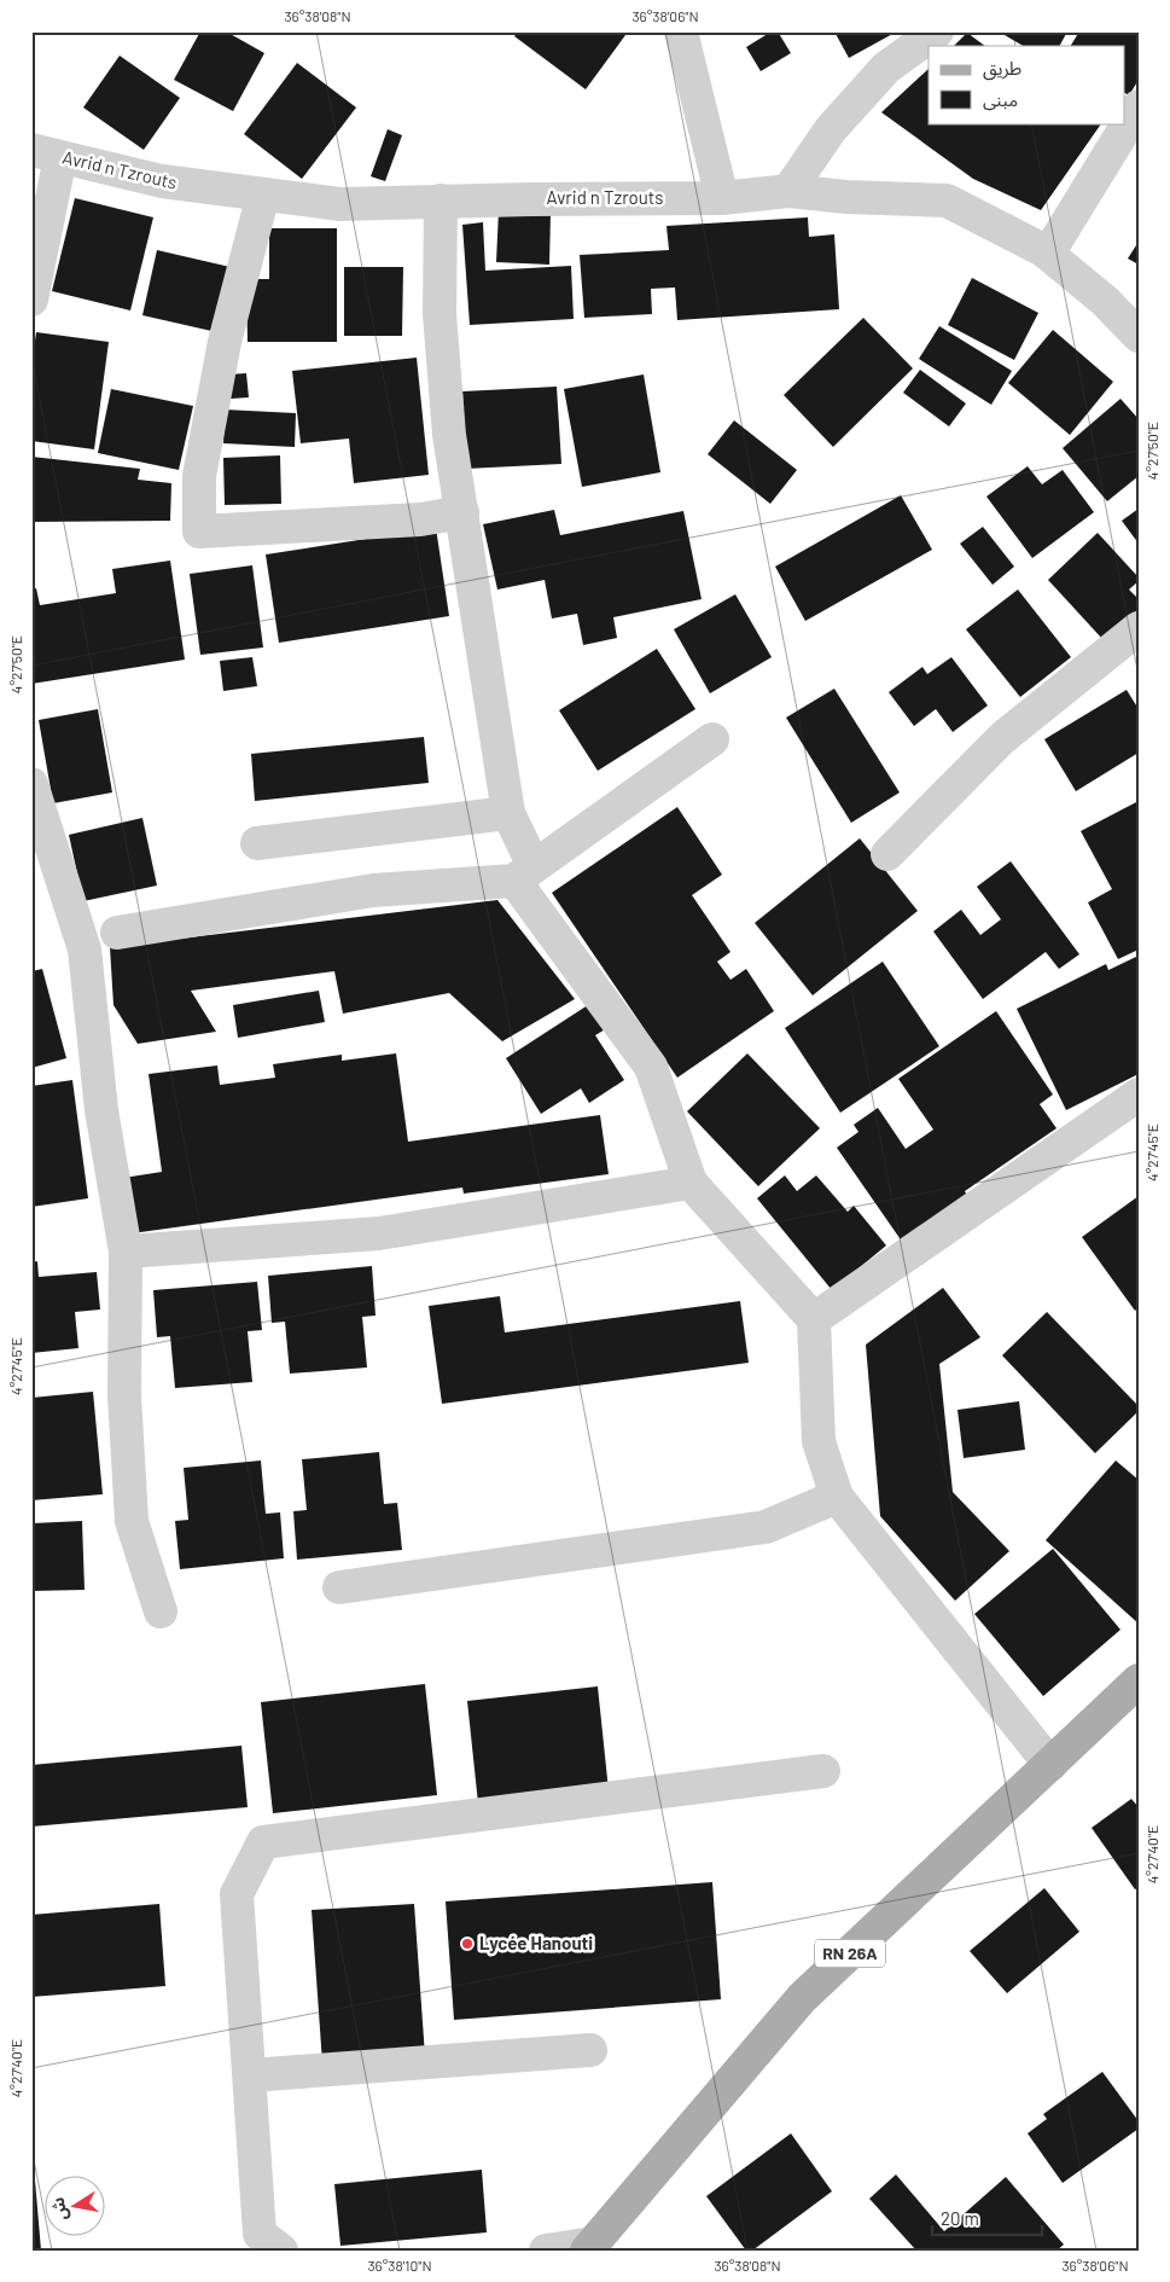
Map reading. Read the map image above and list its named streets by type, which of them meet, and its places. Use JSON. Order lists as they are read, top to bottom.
{
  "streets": {
    "main road": ["RN 26A"],
    "street": ["Avrid n Tzrouts"]
  },
  "places": ["Lycée Hanouti"],
  "legend": ["طريق", "مبنى"],
  "scale_bar": "20 m",
  "north": "left",
  "coordinates": [
    "36°38'08\"N",
    "36°38'06\"N",
    "4°27'50\"E",
    "4°27'45\"E",
    "4°27'40\"E",
    "36°38'10\"N"
  ]
}
